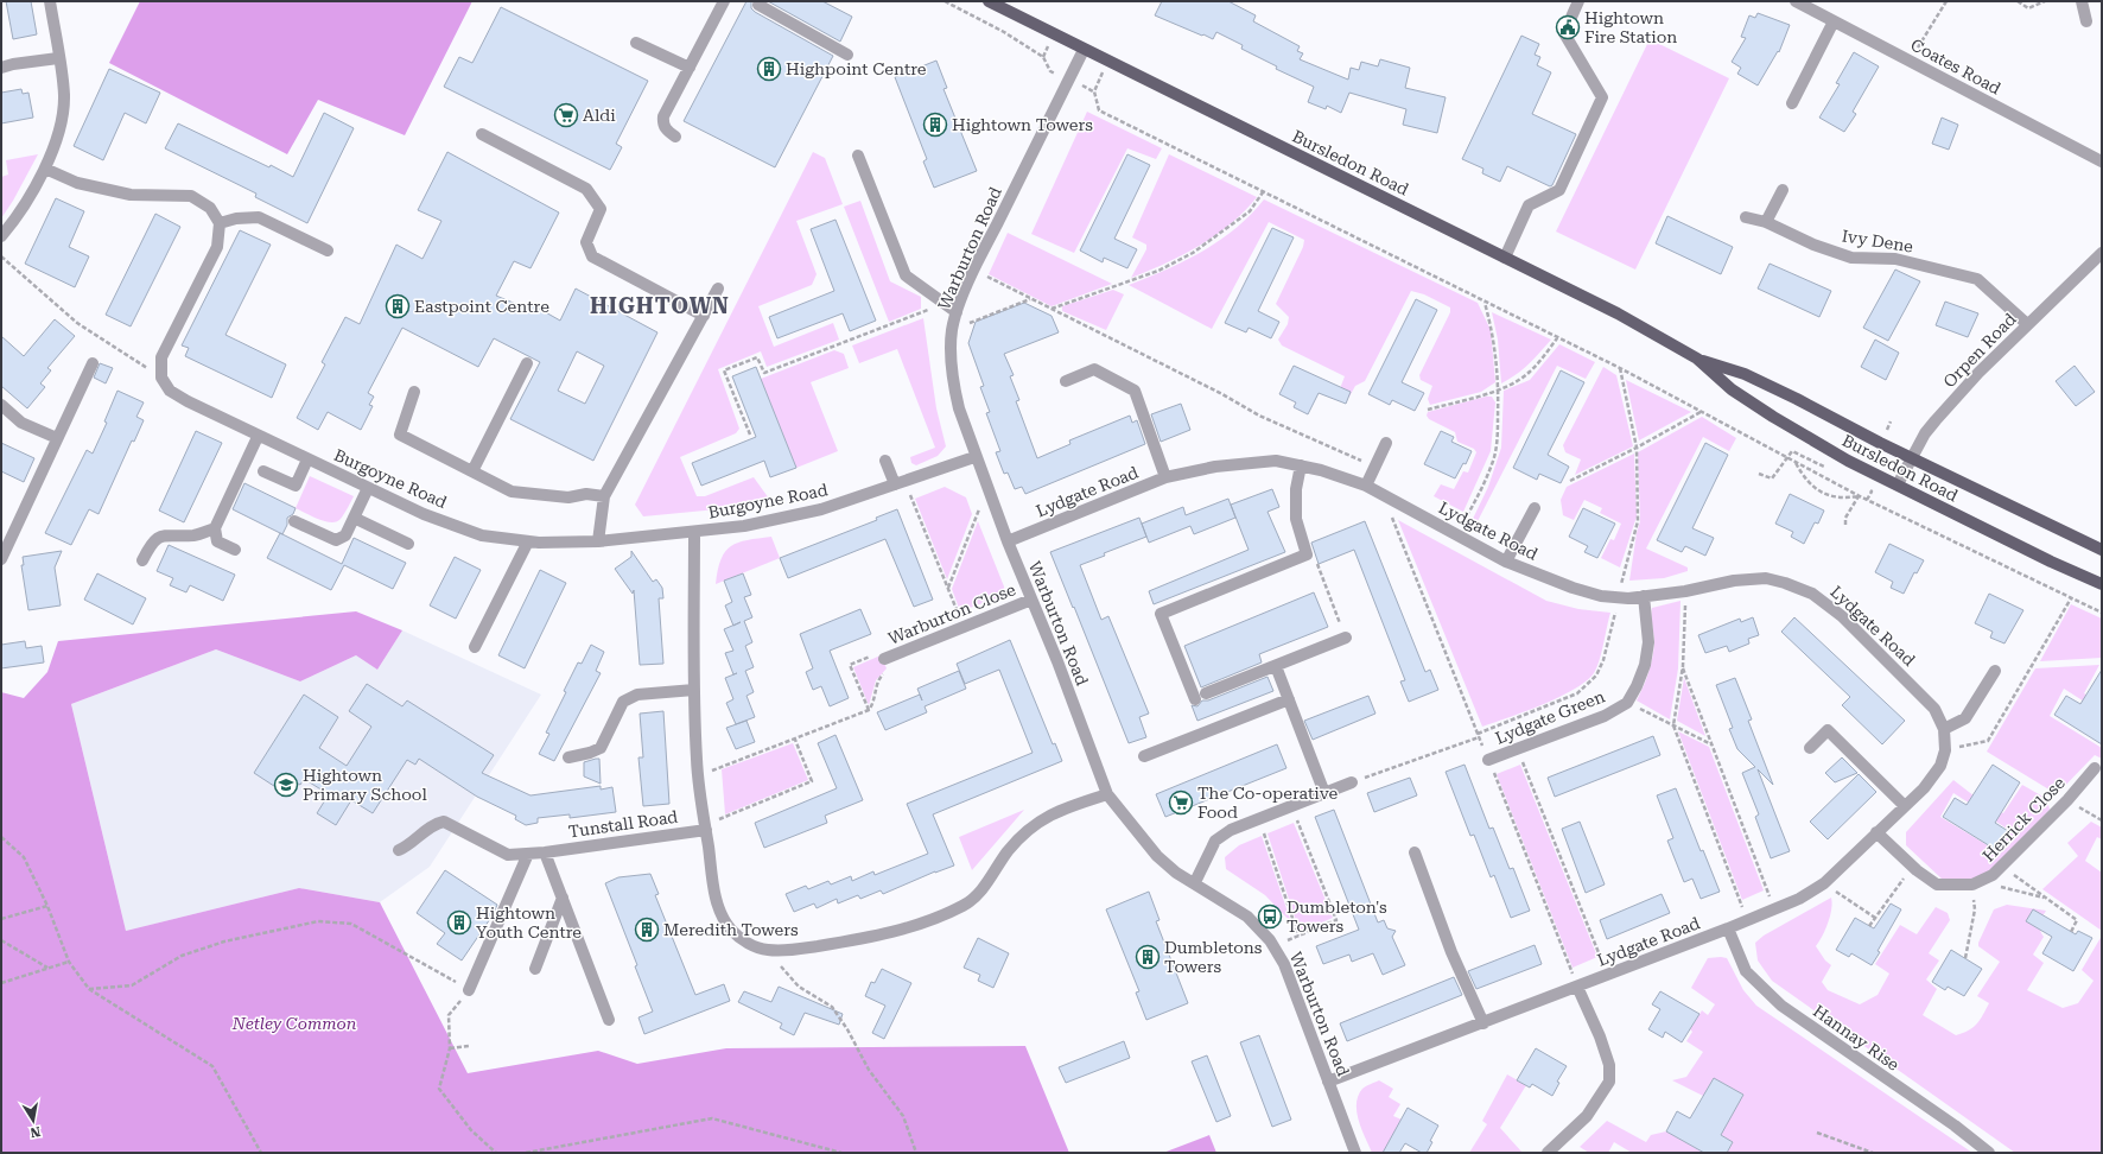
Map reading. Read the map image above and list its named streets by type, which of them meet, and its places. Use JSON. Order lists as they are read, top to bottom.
{
  "streets": {
    "main road": ["Bursledon Road"],
    "street": [
      "Coates Road",
      "Ivy Dene",
      "Warburton Road",
      "Orpen Road",
      "Burgoyne Road",
      "Lydgate Road",
      "Warburton Close",
      "Lydgate Green",
      "Herrick Close",
      "Tunstall Road",
      "Hannay Rise"
    ]
  },
  "crossings": [
    ["Bursledon Road", "Warburton Road"],
    ["Bursledon Road", "Orpen Road"],
    ["Ivy Dene", "Orpen Road"],
    ["Warburton Road", "Burgoyne Road"],
    ["Warburton Road", "Lydgate Road"],
    ["Warburton Road", "Warburton Close"],
    ["Lydgate Road", "Lydgate Green"],
    ["Lydgate Road", "Hannay Rise"]
  ],
  "districts": ["HIGHTOWN"],
  "parks": ["Netley Common"],
  "places": {
    "public building": ["Hightown Fire Station"],
    "building": [
      "Highpoint Centre",
      "Hightown Towers",
      "Eastpoint Centre",
      "Hightown Youth Centre",
      "Meredith Towers",
      "Dumbletons Towers"
    ],
    "supermarket": ["Aldi", "The Co-operative Food"],
    "school or university": ["Hightown Primary School"],
    "bus stop": ["Dumbleton's Towers"]
  },
  "north": "bottom"
}
